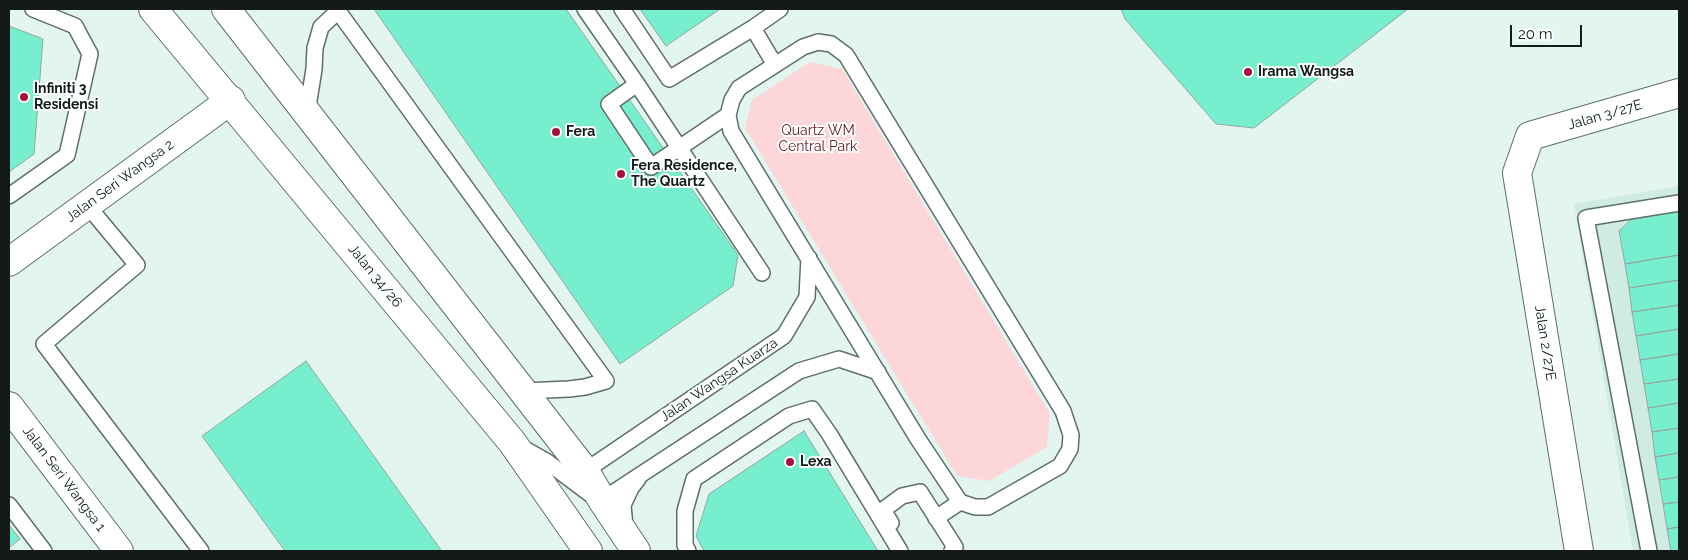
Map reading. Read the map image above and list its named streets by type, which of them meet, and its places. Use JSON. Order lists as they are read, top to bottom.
{
  "streets": {
    "main road": [
      "Jalan 3/27E",
      "Jalan Seri Wangsa 2",
      "Jalan 34/26",
      "Jalan 2/27E",
      "Jalan Seri Wangsa 1"
    ],
    "lane": ["Jalan Wangsa Kuarza"]
  },
  "crossings": [
    ["Jalan 3/27E", "Jalan 2/27E"],
    ["Jalan Seri Wangsa 2", "Jalan 34/26"]
  ],
  "parks": ["Quartz WM Central Park"],
  "places": [
    "Irama Wangsa",
    "Infiniti 3 Residensi",
    "Fera",
    "Fera Residence, The Quartz",
    "Lexa"
  ],
  "scale_bar": "20 m"
}
